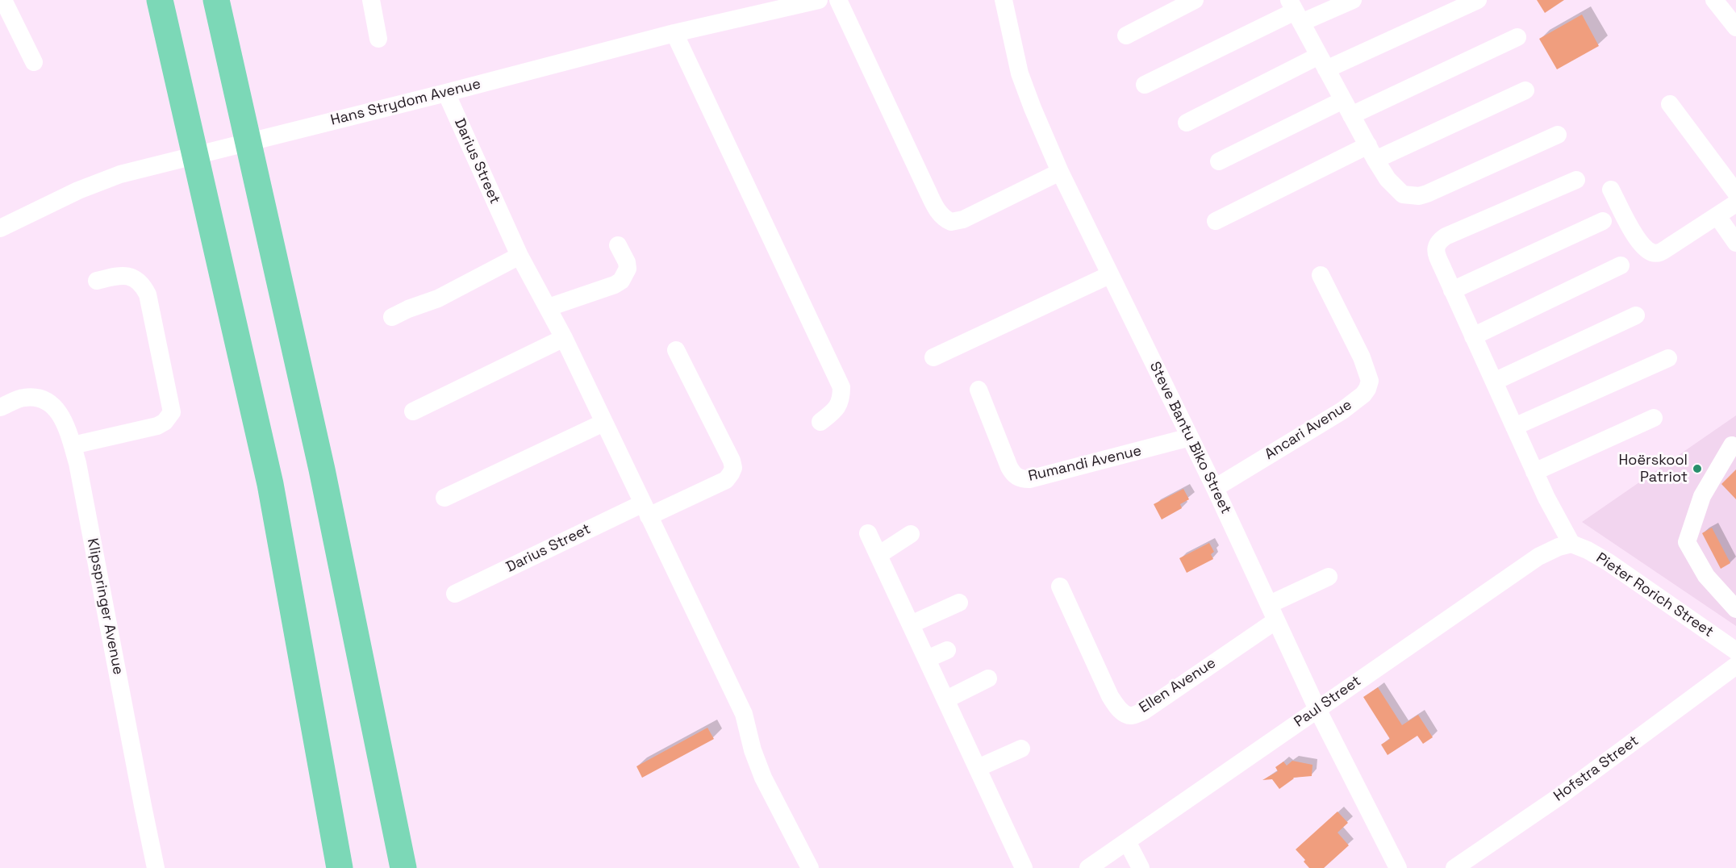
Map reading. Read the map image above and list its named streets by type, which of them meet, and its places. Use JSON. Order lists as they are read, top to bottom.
{
  "streets": {
    "street": [
      "Hans Strydom Avenue",
      "Darius Street",
      "Ancari Avenue",
      "Steve Bantu Biko Street",
      "Rumandi Avenue",
      "Pieter Rorich Street",
      "Klipspringer Avenue",
      "Ellen Avenue",
      "Paul Street",
      "Hofstra Street"
    ]
  },
  "crossings": [
    ["Hans Strydom Avenue", "Darius Street"],
    ["Ancari Avenue", "Steve Bantu Biko Street"],
    ["Steve Bantu Biko Street", "Rumandi Avenue"],
    ["Steve Bantu Biko Street", "Ellen Avenue"],
    ["Steve Bantu Biko Street", "Paul Street"],
    ["Pieter Rorich Street", "Paul Street"]
  ],
  "places": ["Hoërskool Patriot"]
}
